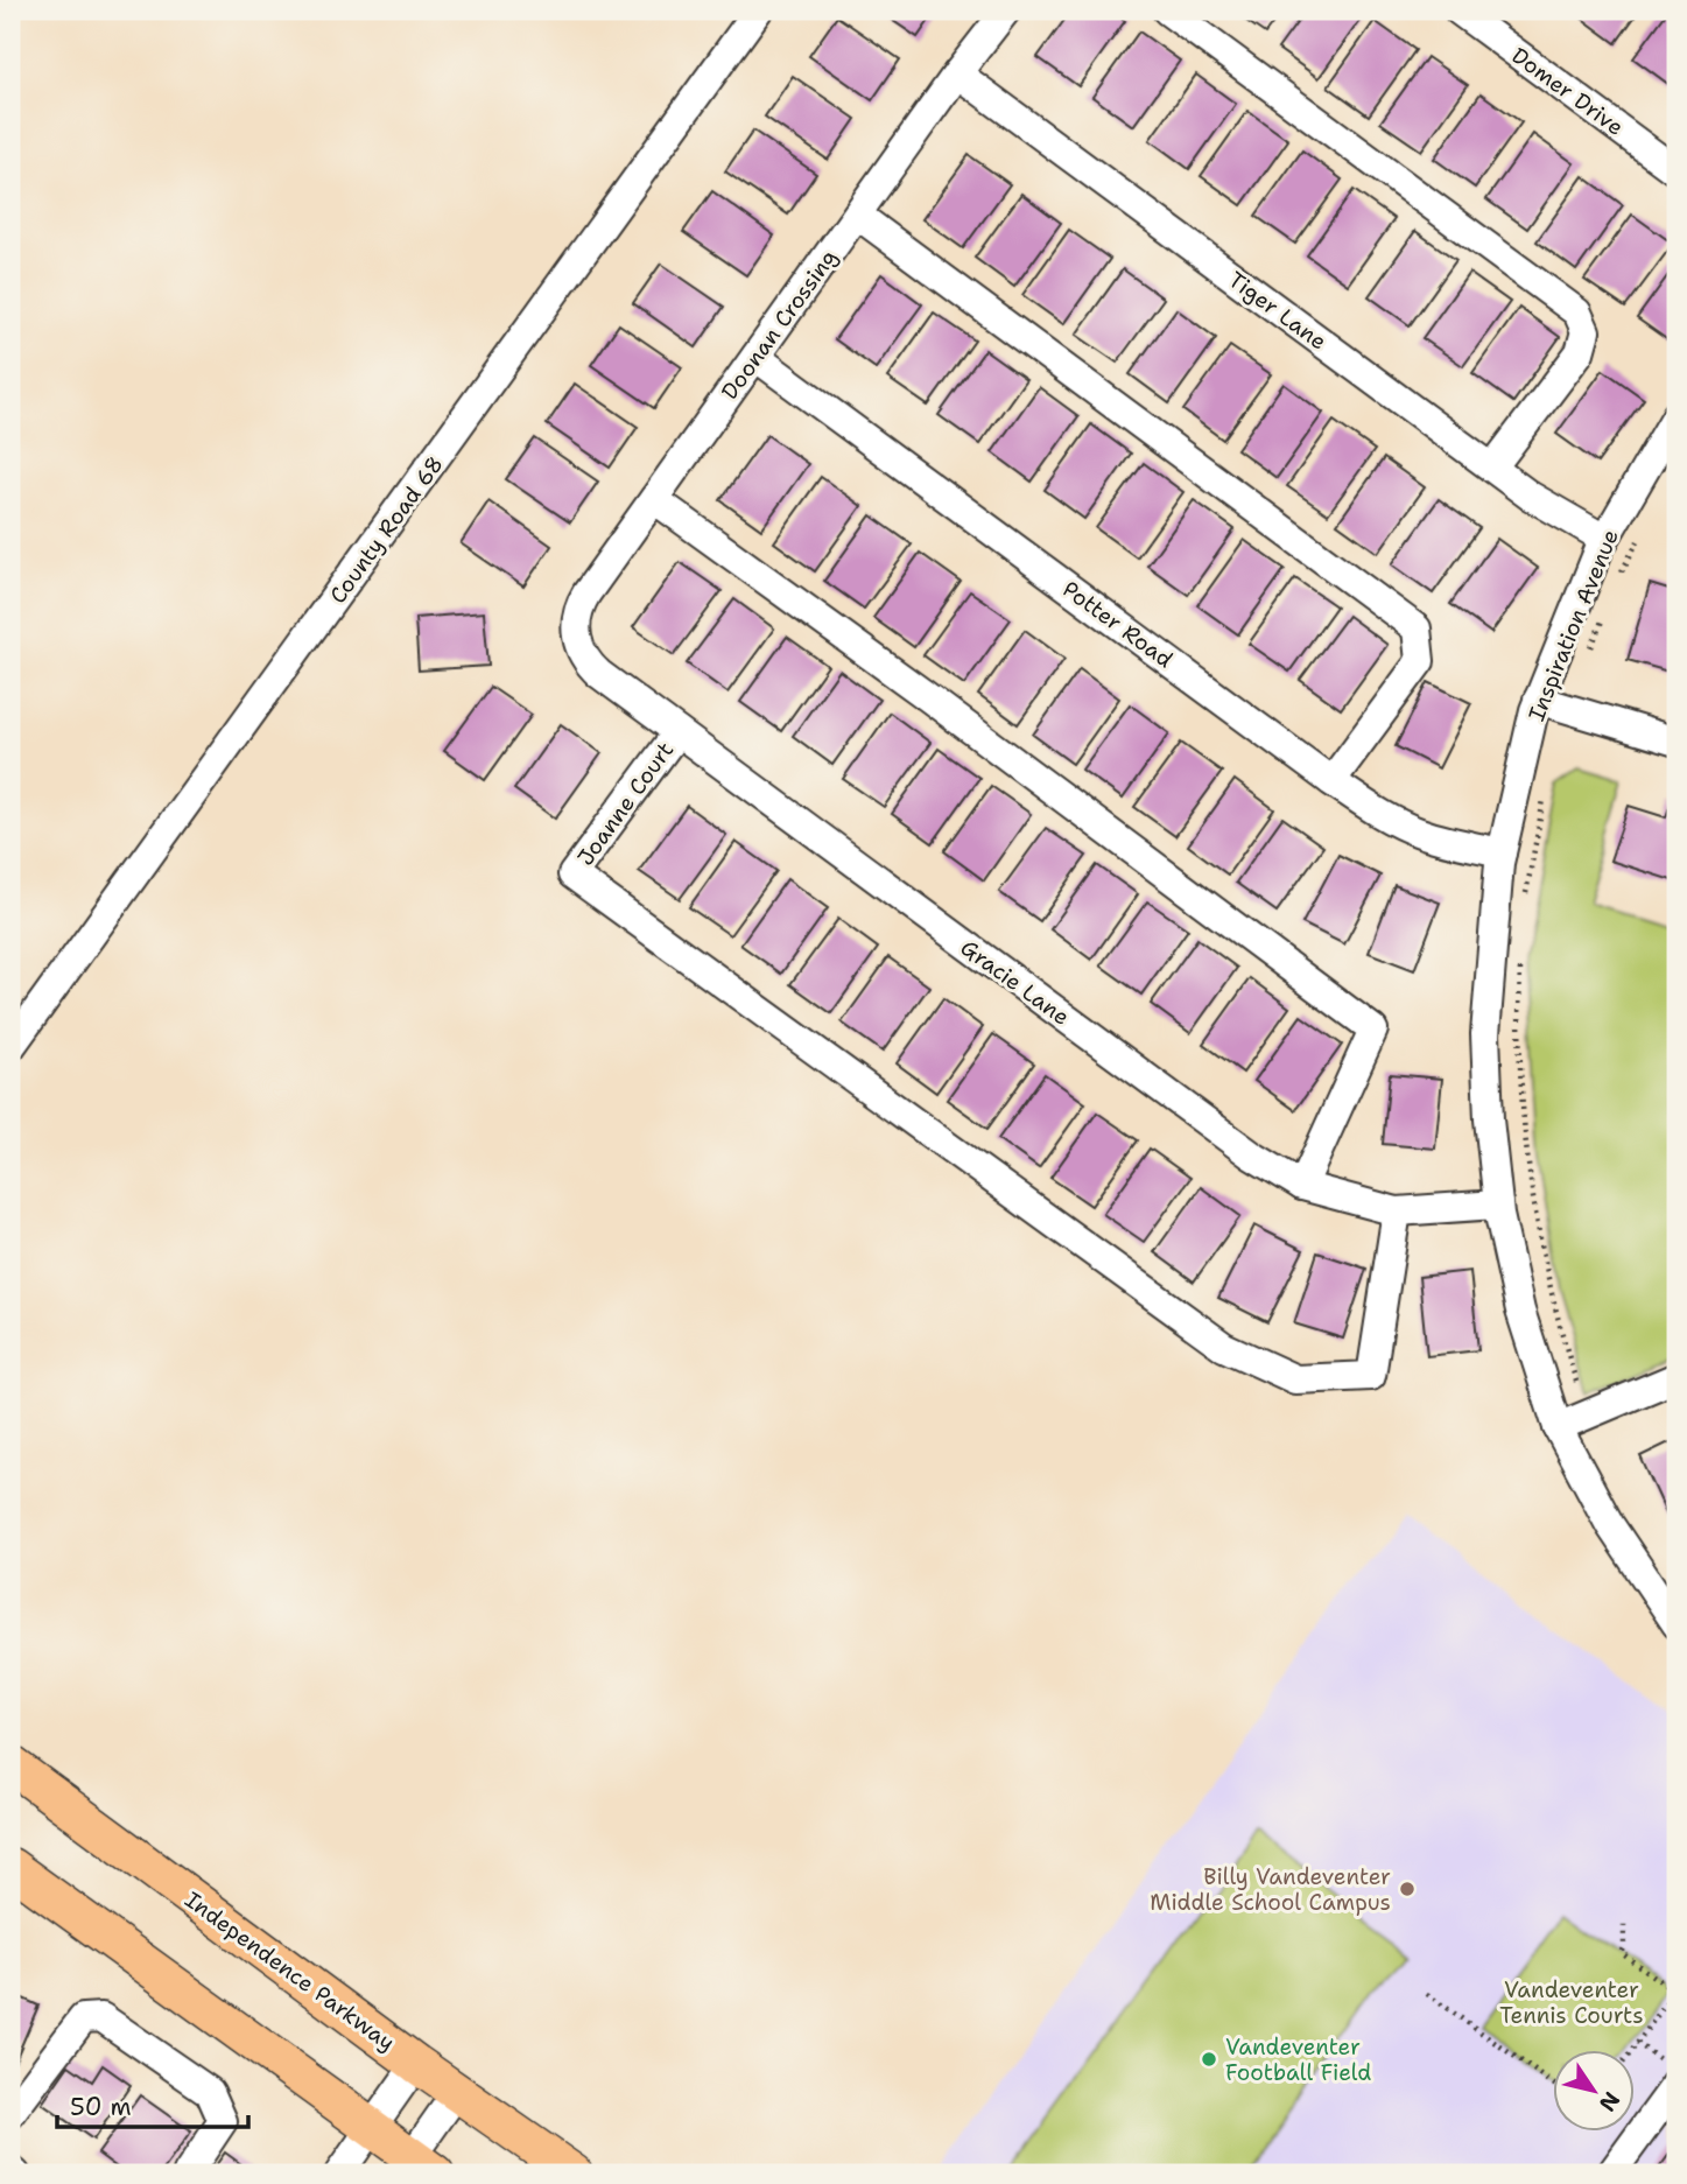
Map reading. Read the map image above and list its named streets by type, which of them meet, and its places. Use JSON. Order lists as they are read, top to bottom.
{
  "streets": {
    "main road": ["Independence Parkway"],
    "street": [
      "Domer Drive",
      "Tiger Lane",
      "Doonan Crossing",
      "County Road 68",
      "Potter Road",
      "Inspiration Avenue",
      "Joanne Court",
      "Gracie Lane"
    ]
  },
  "crossings": [
    ["Tiger Lane", "Doonan Crossing"],
    ["Tiger Lane", "Inspiration Avenue"],
    ["Doonan Crossing", "Potter Road"],
    ["Doonan Crossing", "Gracie Lane"],
    ["Potter Road", "Inspiration Avenue"],
    ["Inspiration Avenue", "Gracie Lane"],
    ["Joanne Court", "Gracie Lane"]
  ],
  "parks": ["Vandeventer Tennis Courts"],
  "places": ["Billy Vandeventer Middle School Campus", "Vandeventer Football Field"],
  "scale_bar": "50 m",
  "north": "bottom right"
}
